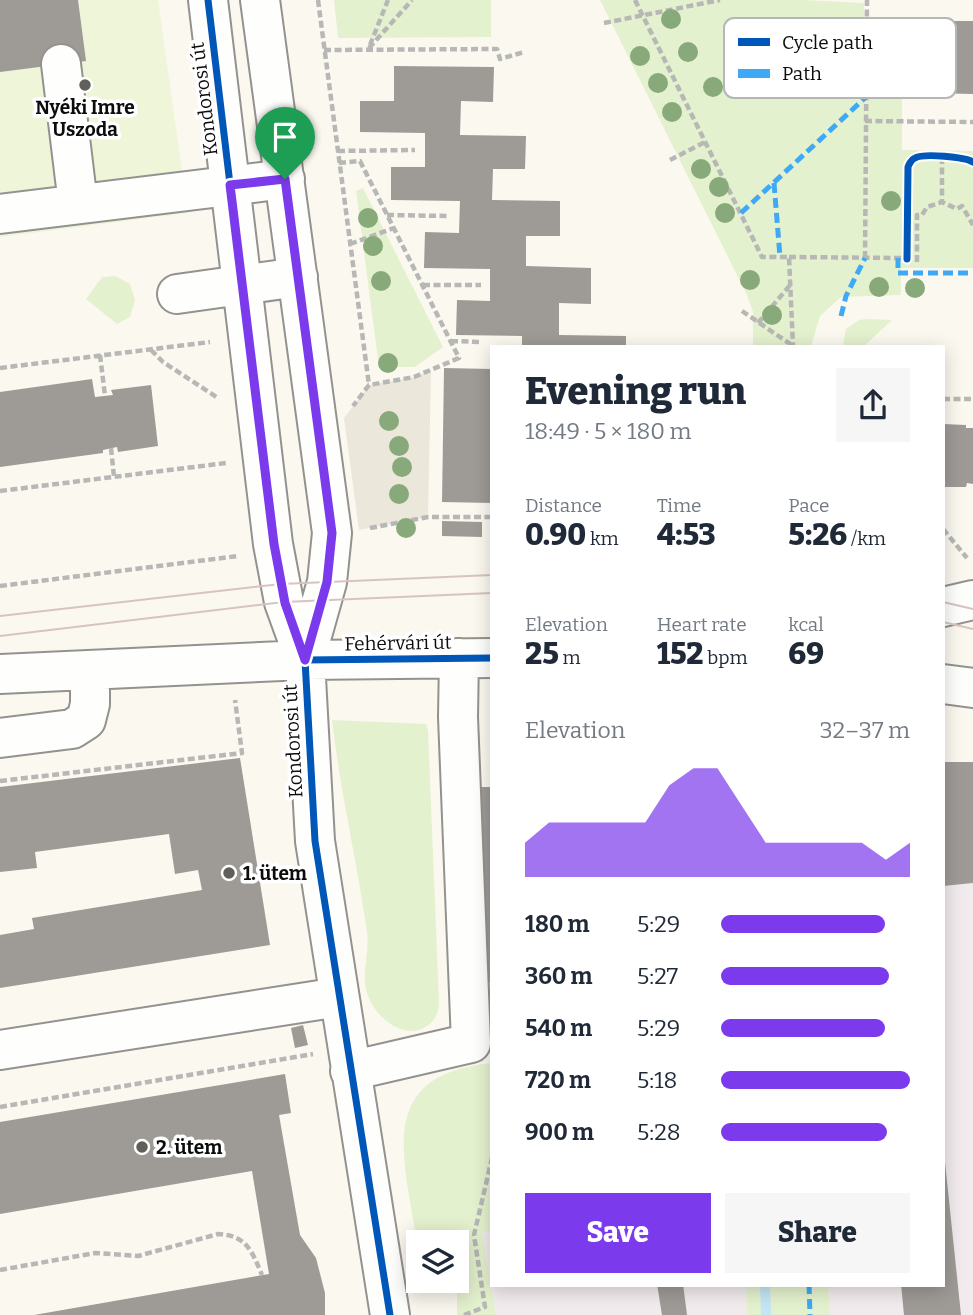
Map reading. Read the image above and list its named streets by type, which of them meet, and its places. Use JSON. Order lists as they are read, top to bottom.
{
  "streets": {
    "street": ["Kondorosi út", "Fehérvári út"]
  },
  "crossings": [
    ["Kondorosi út", "Fehérvári út"]
  ],
  "places": ["Nyéki Imre Uszoda", "1. ütem", "2. ütem"],
  "legend": ["Cycle path", "Path"],
  "page": {
    "heading": ["Evening run", "18:49 · 5 × 180 m"],
    "stats": [
      ["Distance", "0.90 km"],
      ["Time", "4:53"],
      ["Pace", "5:26 /km"],
      ["Elevation", "25 m"],
      ["Heart rate", "152 bpm"],
      ["kcal", "69"]
    ],
    "chart": ["Elevation", "32–37 m"],
    "list": [
      {
        "name": "180 m",
        "note": "5:29"
      },
      {
        "name": "360 m",
        "note": "5:27"
      },
      {
        "name": "540 m",
        "note": "5:29"
      },
      {
        "name": "720 m",
        "note": "5:18"
      },
      {
        "name": "900 m",
        "note": "5:28"
      }
    ],
    "buttons": ["Save", "Share"]
  }
}
